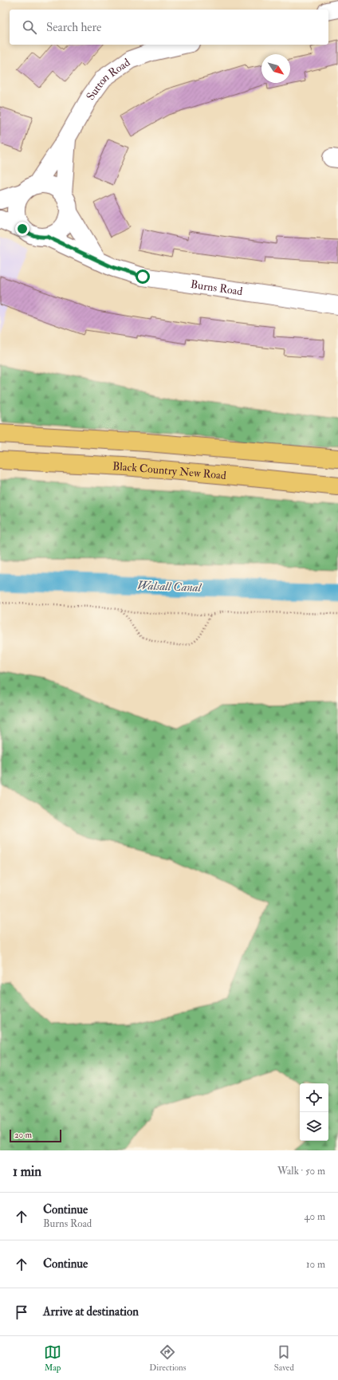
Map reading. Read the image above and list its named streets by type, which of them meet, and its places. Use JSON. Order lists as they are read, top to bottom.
{
  "streets": {
    "highway": ["Black Country New Road"],
    "street": ["Sutton Road", "Burns Road"]
  },
  "crossings": [
    ["Sutton Road", "Burns Road"]
  ],
  "water": ["Walsall Canal"],
  "scale_bar": "20 m",
  "north": "bottom right",
  "page": {
    "search": "Search here",
    "scale": "20 m",
    "heading": ["1 min", "Walk · 50 m"],
    "list": [
      ["Continue", "Burns Road", "40 m"],
      ["Continue", "10 m"],
      "Arrive at destination"
    ],
    "nav": ["Map", "Directions", "Saved"]
  }
}
